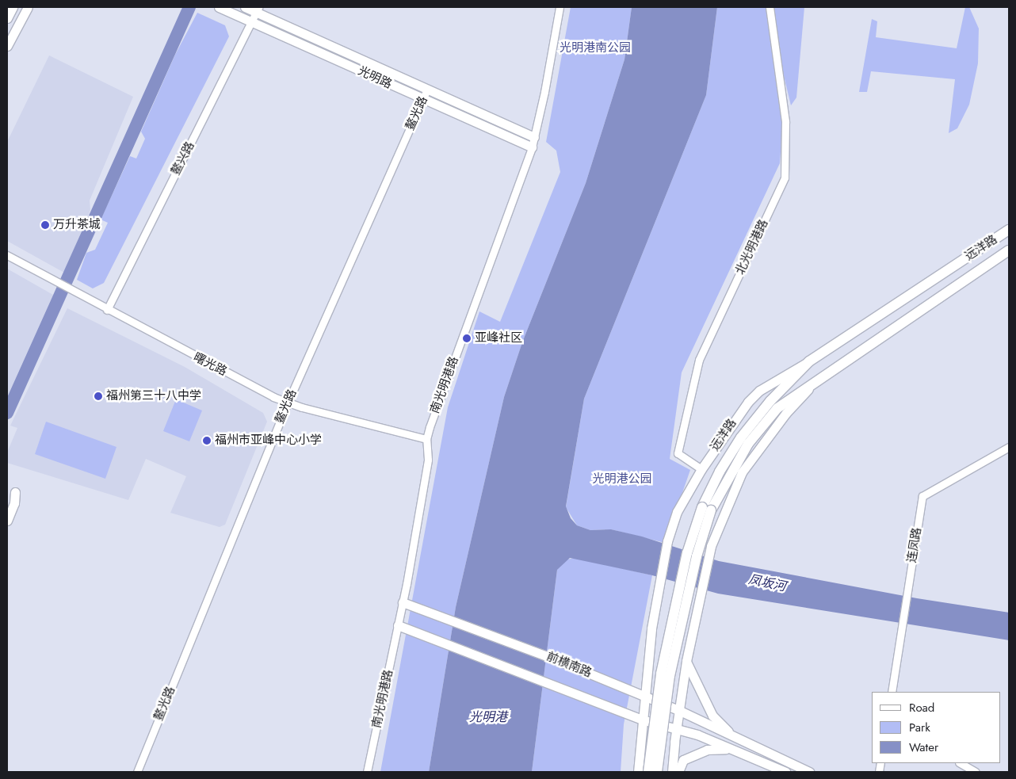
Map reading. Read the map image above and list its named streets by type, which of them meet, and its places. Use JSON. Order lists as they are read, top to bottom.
{
  "streets": {
    "highway": ["远洋路"],
    "main road": ["光明路", "前横南路"],
    "street": [
      "鳌光路",
      "鳌兴路",
      "北光明港路",
      "曙光路",
      "南光明港路",
      "连凤路"
    ]
  },
  "crossings": [
    ["光明路", "鳌光路"],
    ["光明路", "鳌兴路"],
    ["光明路", "南光明港路"],
    ["鳌光路", "曙光路"],
    ["鳌兴路", "曙光路"],
    ["北光明港路", "远洋路"],
    ["远洋路", "前横南路"],
    ["曙光路", "南光明港路"],
    ["南光明港路", "前横南路"]
  ],
  "water": ["凤坂河", "光明港"],
  "parks": ["光明港南公园", "光明港公园"],
  "places": [
    "万升茶城",
    "亚峰社区",
    "福州第三十八中学",
    "福州市亚峰中心小学"
  ],
  "legend": ["Road", "Park", "Water"]
}
